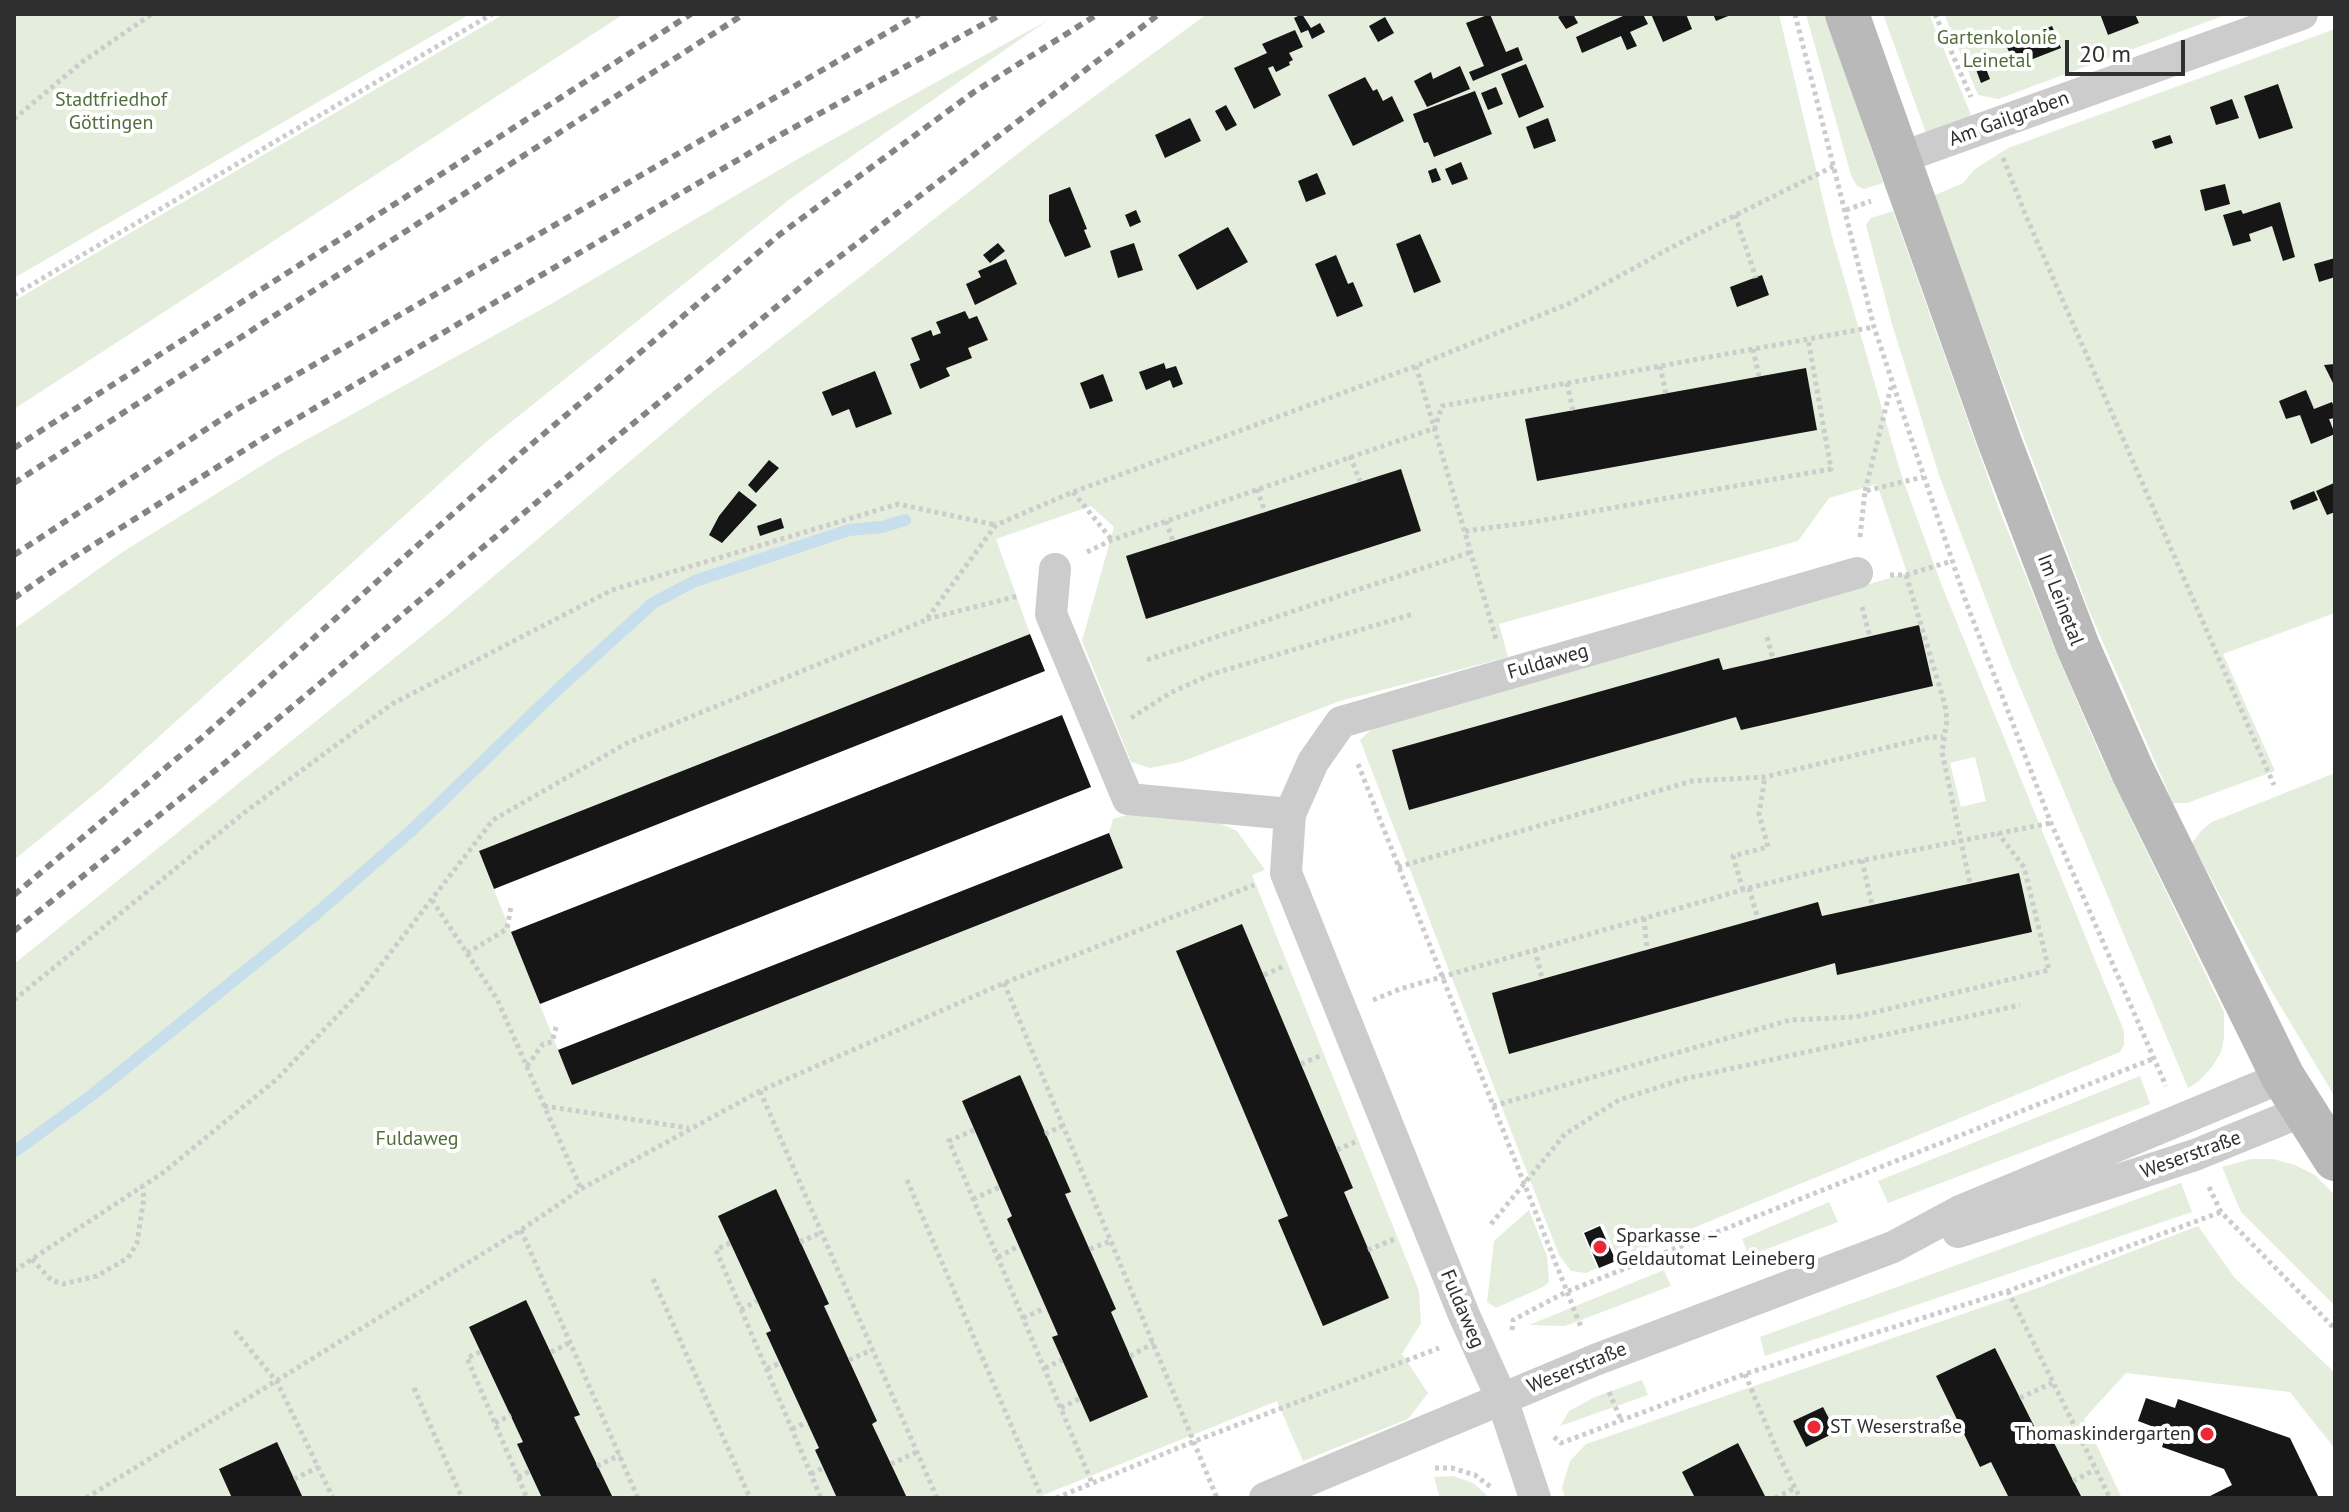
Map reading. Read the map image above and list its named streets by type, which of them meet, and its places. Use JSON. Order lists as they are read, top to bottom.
{
  "streets": {
    "main road": ["Im Leinetal"],
    "street": ["Am Gailgraben", "Fuldaweg", "Weserstraße"]
  },
  "crossings": [
    ["Am Gailgraben", "Im Leinetal"],
    ["Im Leinetal", "Weserstraße"],
    ["Fuldaweg", "Weserstraße"]
  ],
  "parks": ["Gartenkolonie Leinetal", "Stadtfriedhof Göttingen", "Fuldaweg"],
  "places": ["Sparkasse – Geldautomat Leineberg", "ST Weserstraße", "Thomaskindergarten"],
  "scale_bar": "20 m"
}
